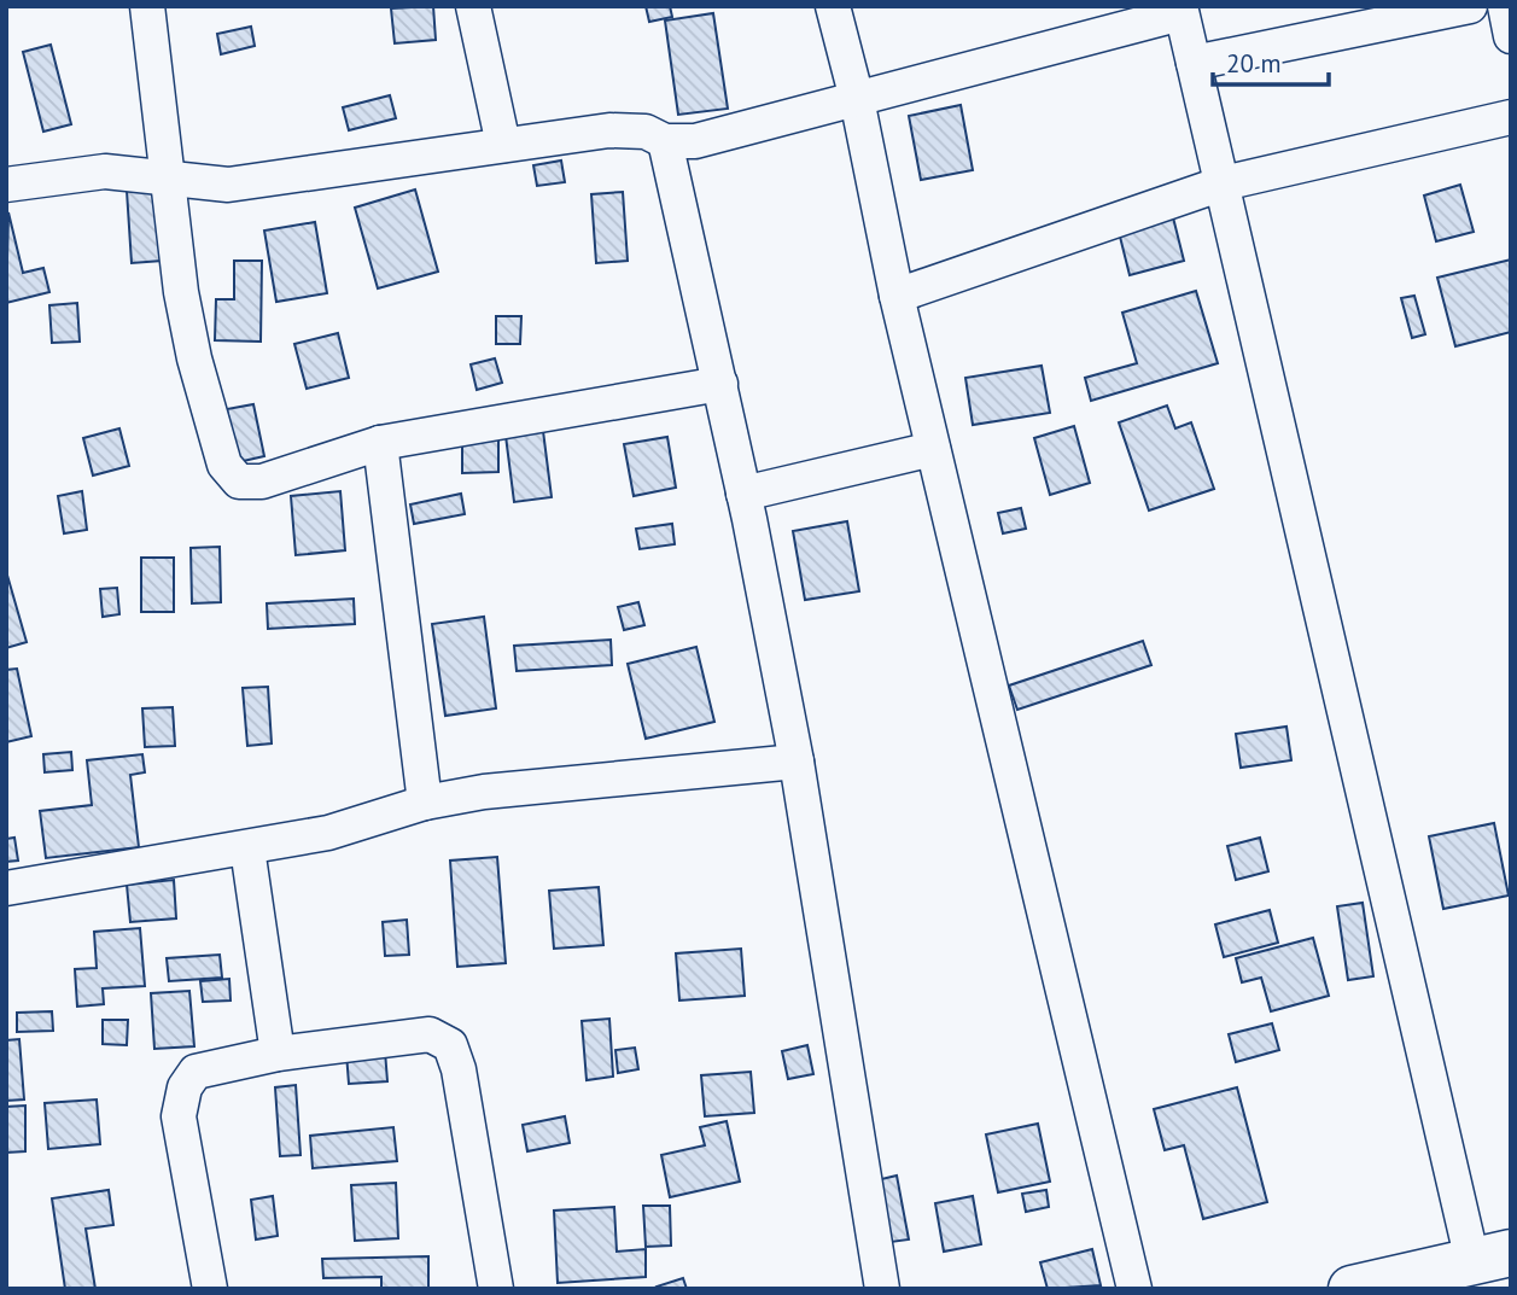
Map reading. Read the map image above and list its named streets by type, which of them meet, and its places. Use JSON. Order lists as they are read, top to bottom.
{
  "scale_bar": "20 m"
}
